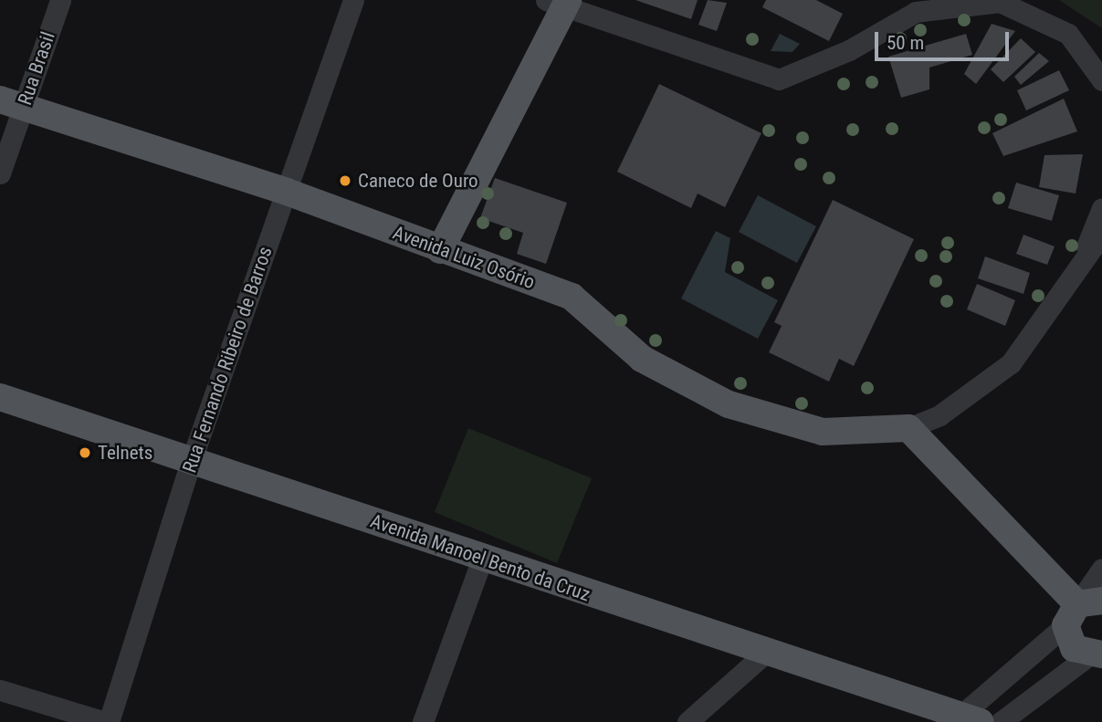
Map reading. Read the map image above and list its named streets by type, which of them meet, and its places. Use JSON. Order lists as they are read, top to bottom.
{
  "streets": {
    "main road": ["Avenida Luiz Osório", "Avenida Manoel Bento da Cruz"],
    "street": ["Rua Brasil", "Rua Fernando Ribeiro de Barros"]
  },
  "crossings": [
    ["Rua Brasil", "Avenida Luiz Osório"],
    ["Avenida Luiz Osório", "Rua Fernando Ribeiro de Barros"],
    ["Rua Fernando Ribeiro de Barros", "Avenida Manoel Bento da Cruz"]
  ],
  "places": ["Caneco de Ouro", "Telnets"],
  "scale_bar": "50 m"
}
